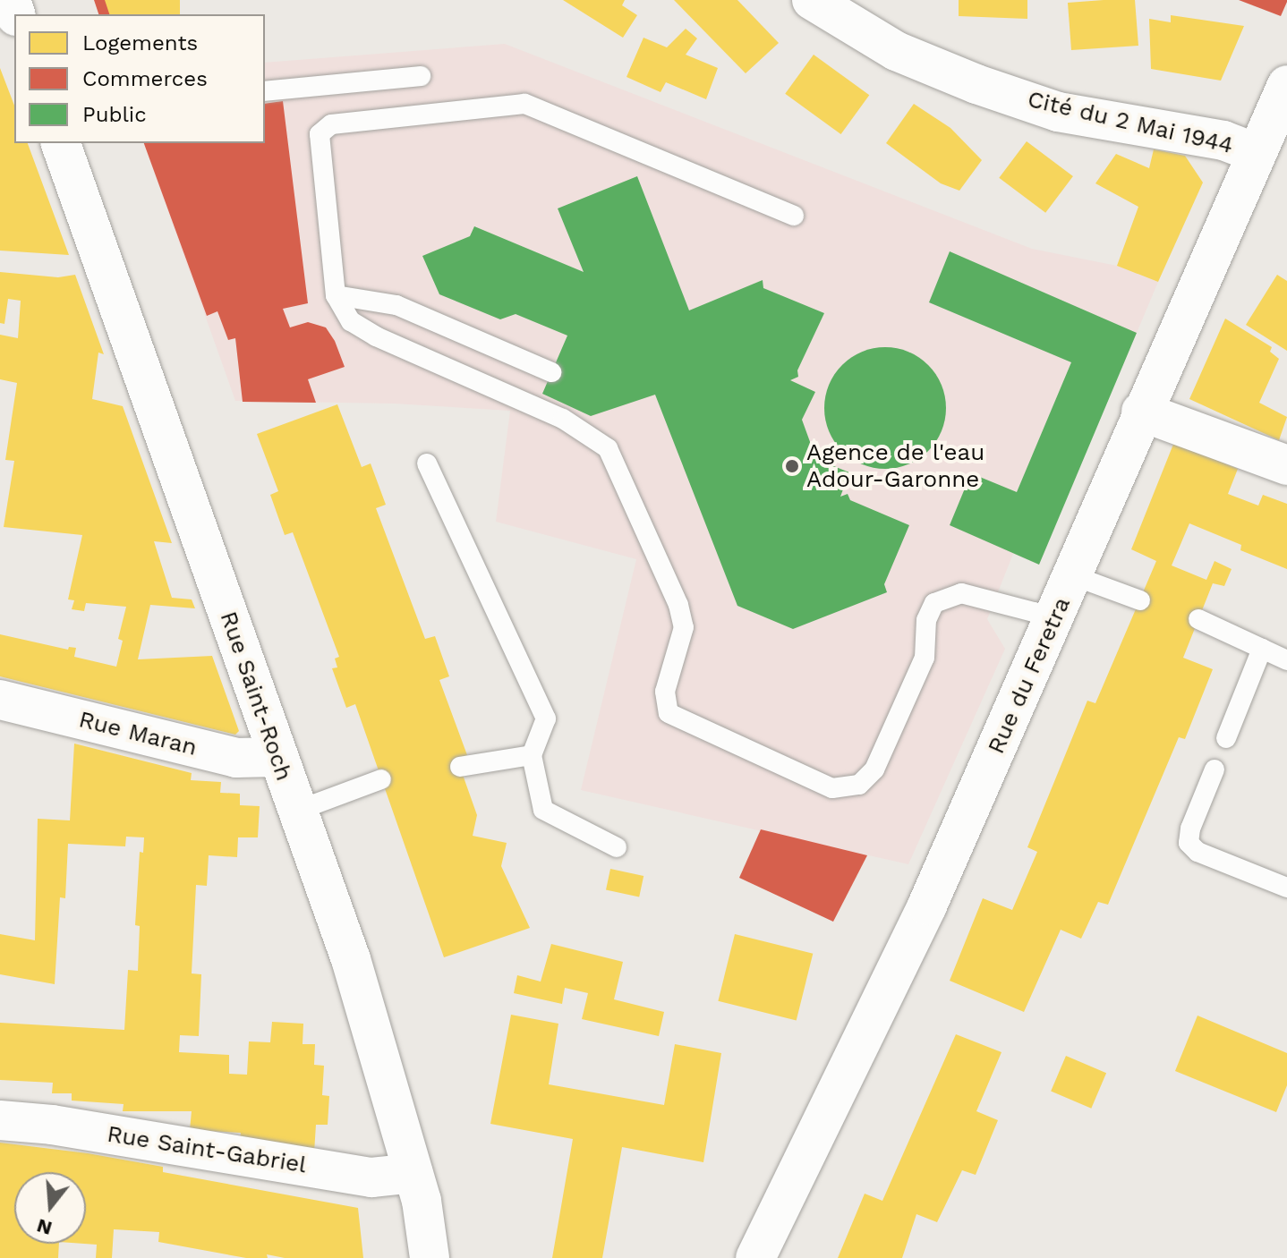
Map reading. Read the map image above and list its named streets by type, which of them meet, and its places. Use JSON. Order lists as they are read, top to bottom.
{
  "streets": {
    "street": [
      "Cité du 2 Mai 1944",
      "Rue du Feretra",
      "Rue Saint-Roch",
      "Rue Maran",
      "Rue Saint-Gabriel"
    ]
  },
  "crossings": [
    ["Cité du 2 Mai 1944", "Rue du Feretra"],
    ["Rue Saint-Roch", "Rue Maran"],
    ["Rue Saint-Roch", "Rue Saint-Gabriel"]
  ],
  "places": ["Agence de l'eau Adour-Garonne"],
  "legend": ["Logements", "Commerces", "Public"],
  "north": "bottom"
}
